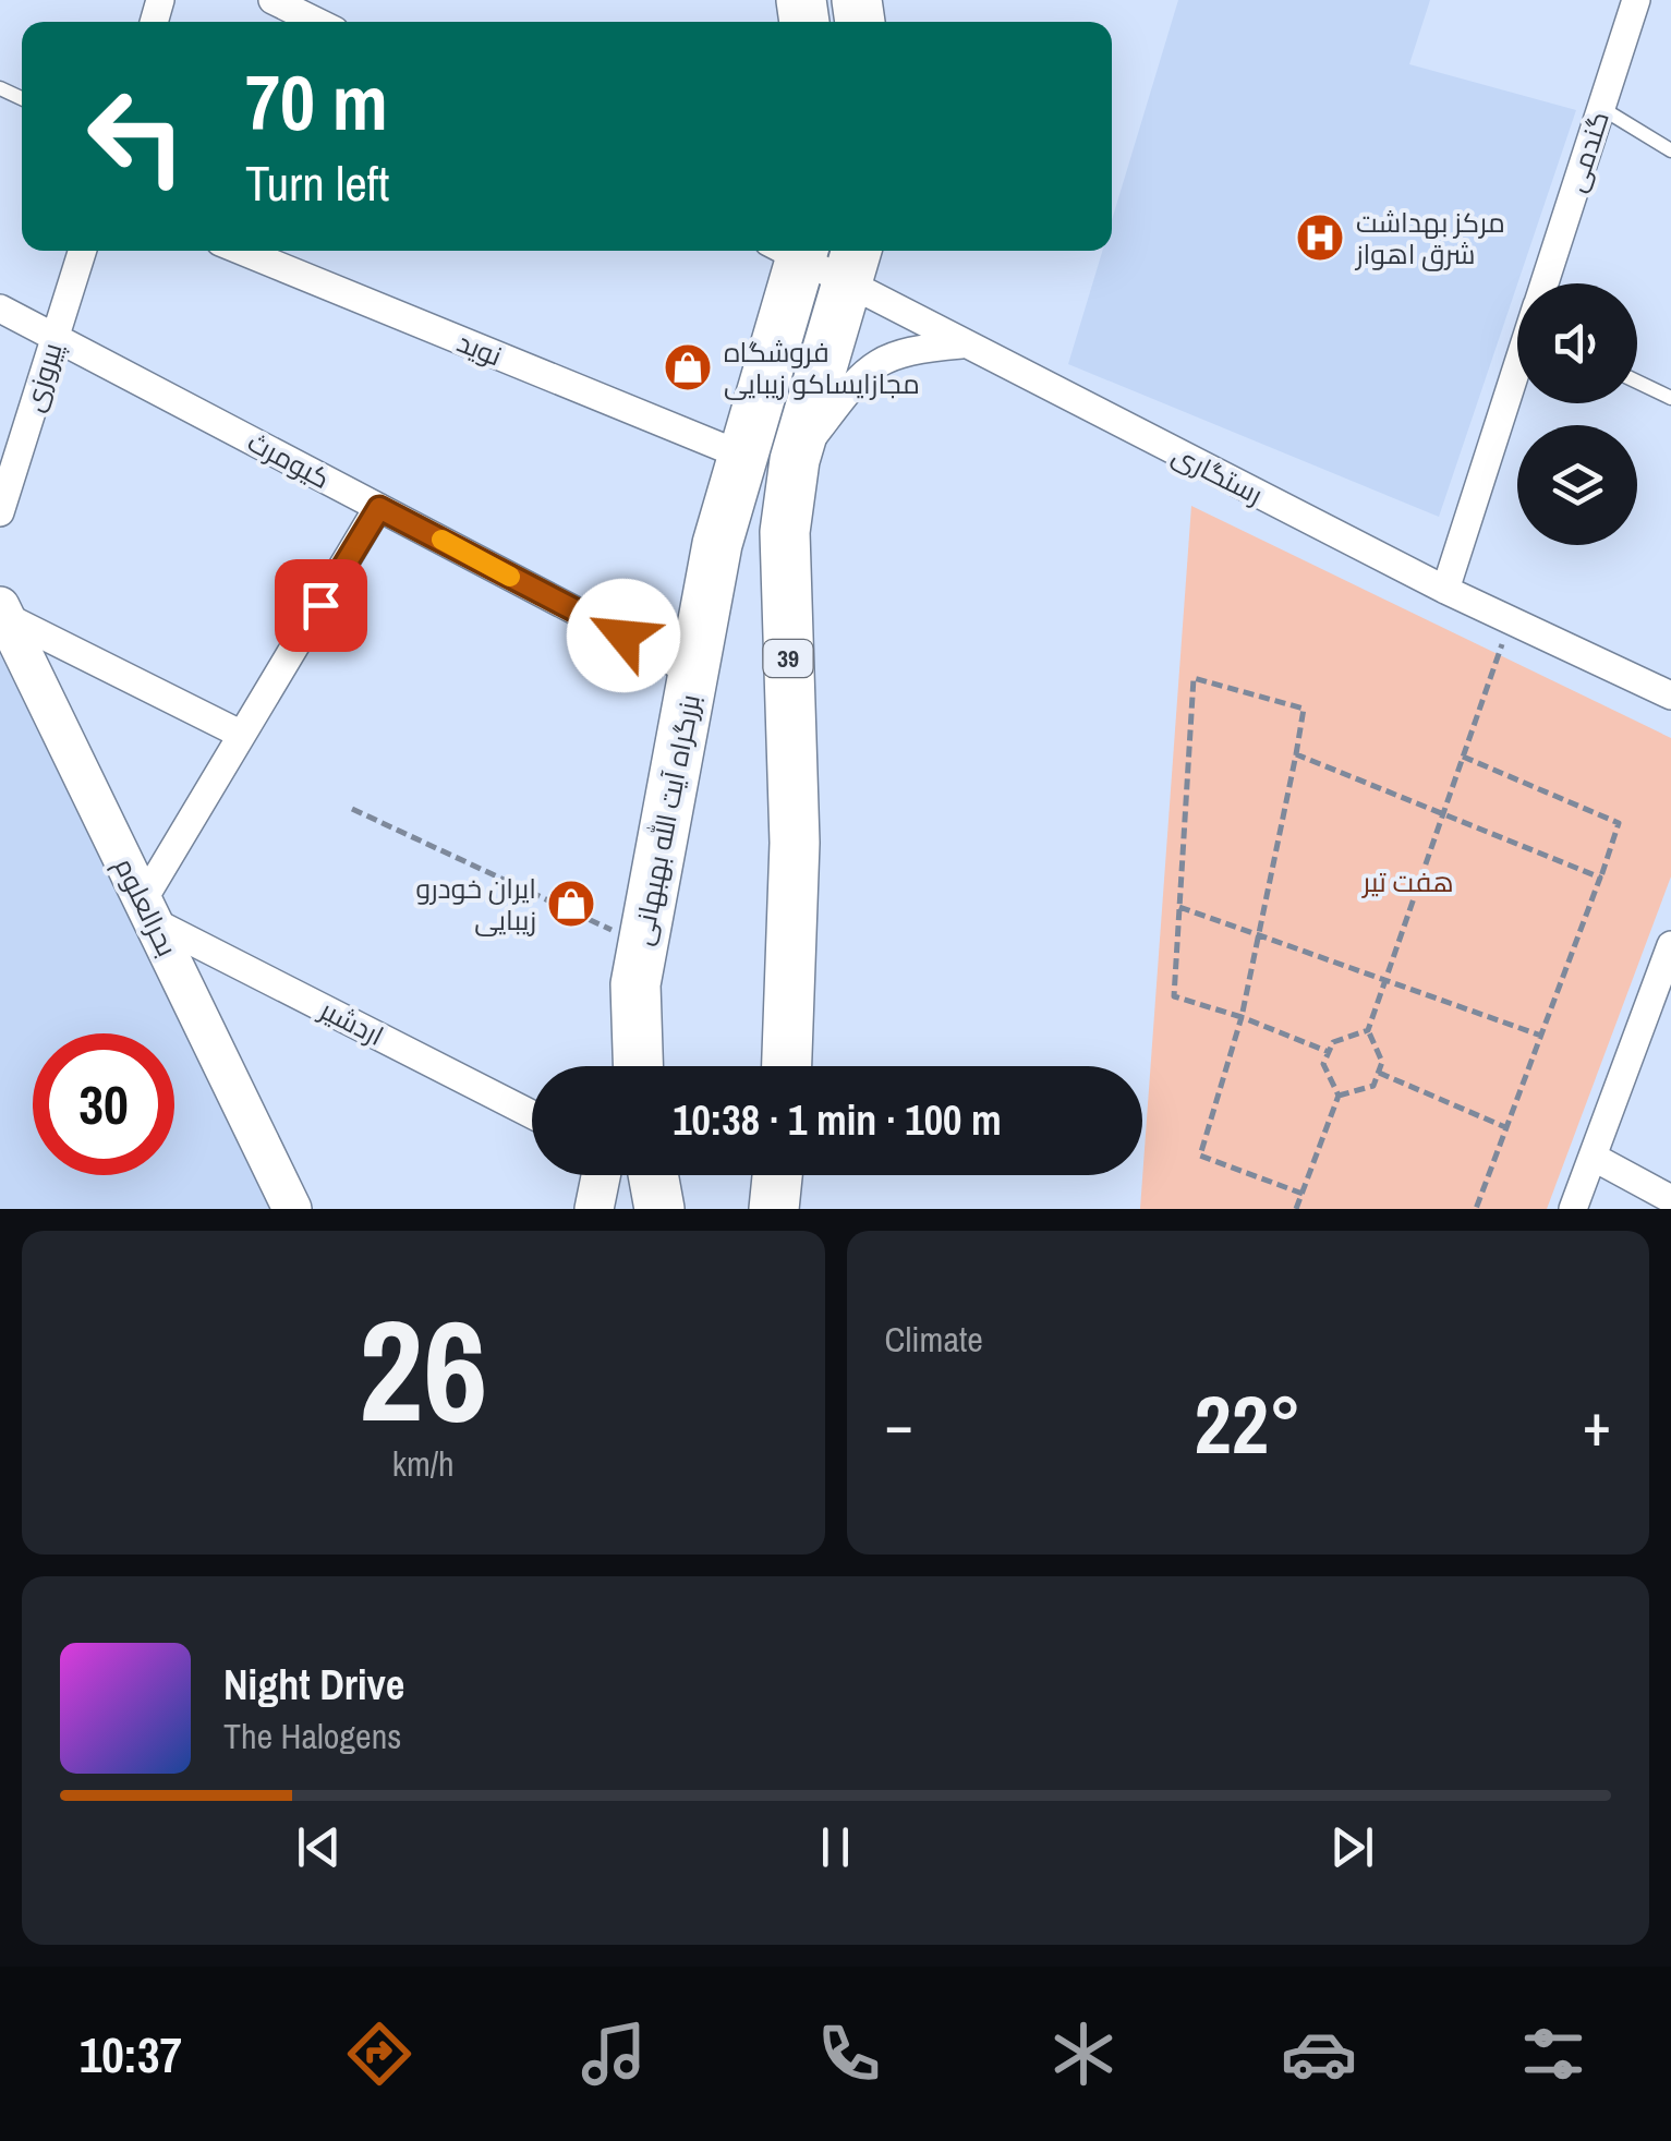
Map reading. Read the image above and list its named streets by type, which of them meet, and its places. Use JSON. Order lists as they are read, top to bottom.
{
  "streets": {
    "highway": ["39", "بزرگراه آیت الله بهبهانی"],
    "street": [
      "گندمی",
      "نوید",
      "پیروزی",
      "کیومرث",
      "رستگاری",
      "بحرالعلوم",
      "اردشیر"
    ]
  },
  "crossings": [
    ["گندمی", "رستگاری"],
    ["نوید", "بزرگراه آیت الله بهبهانی"],
    ["پیروزی", "کیومرث"],
    ["کیومرث", "بزرگراه آیت الله بهبهانی"],
    ["رستگاری", "39"],
    ["بحرالعلوم", "اردشیر"]
  ],
  "parks": ["هفت تیر"],
  "places": {
    "hospital": ["مرکز بهداشت شرق اهواز"],
    "shop": ["فروشگاه مجازایساکو زیبایی", "ایران خودرو زیبایی"]
  },
  "page": {
    "turn": ["70 m", "Turn left"],
    "limit": "30",
    "trip": "10:38 · 1 min · 100 m",
    "tile": [
      ["26", "km/h"],
      "Climate"
    ],
    "heat": ["−", "22°", "+"],
    "song": ["Night Drive", "The Halogens"],
    "tabs": "10:37"
  }
}
